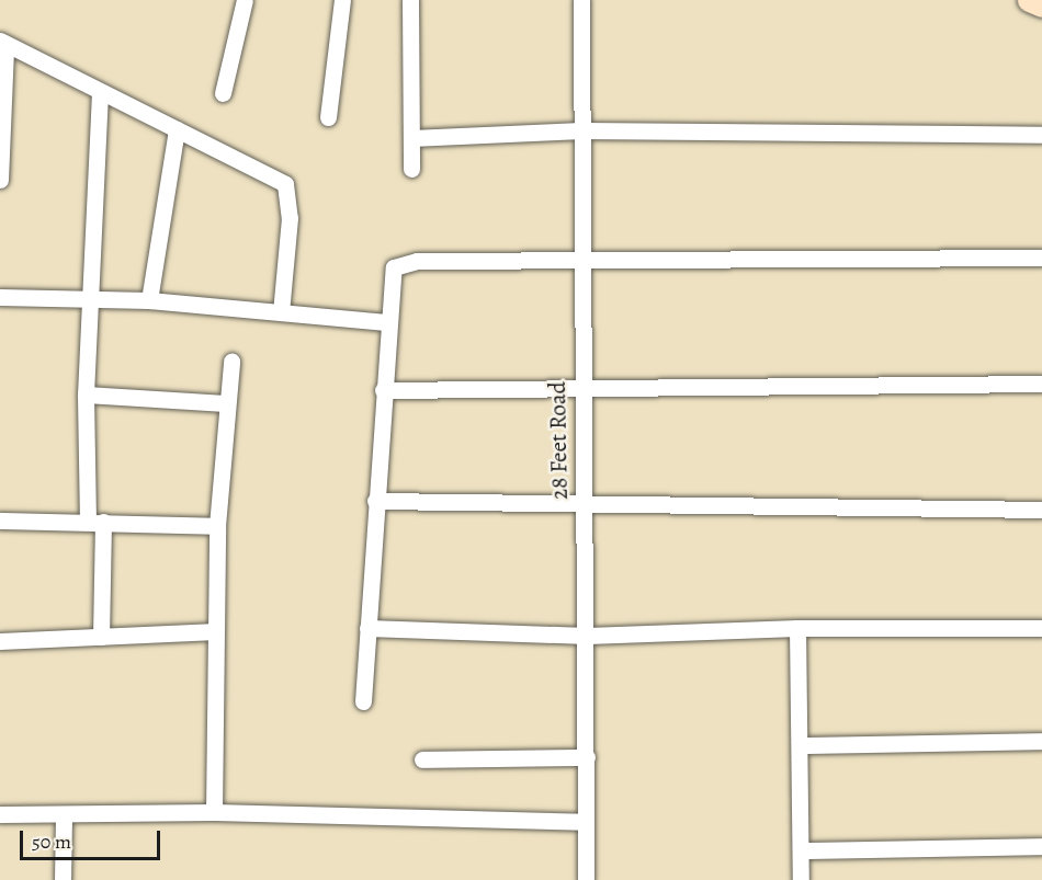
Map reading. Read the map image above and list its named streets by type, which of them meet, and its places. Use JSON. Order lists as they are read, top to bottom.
{
  "streets": {
    "street": ["28 Feet Road"]
  },
  "scale_bar": "50 m"
}
